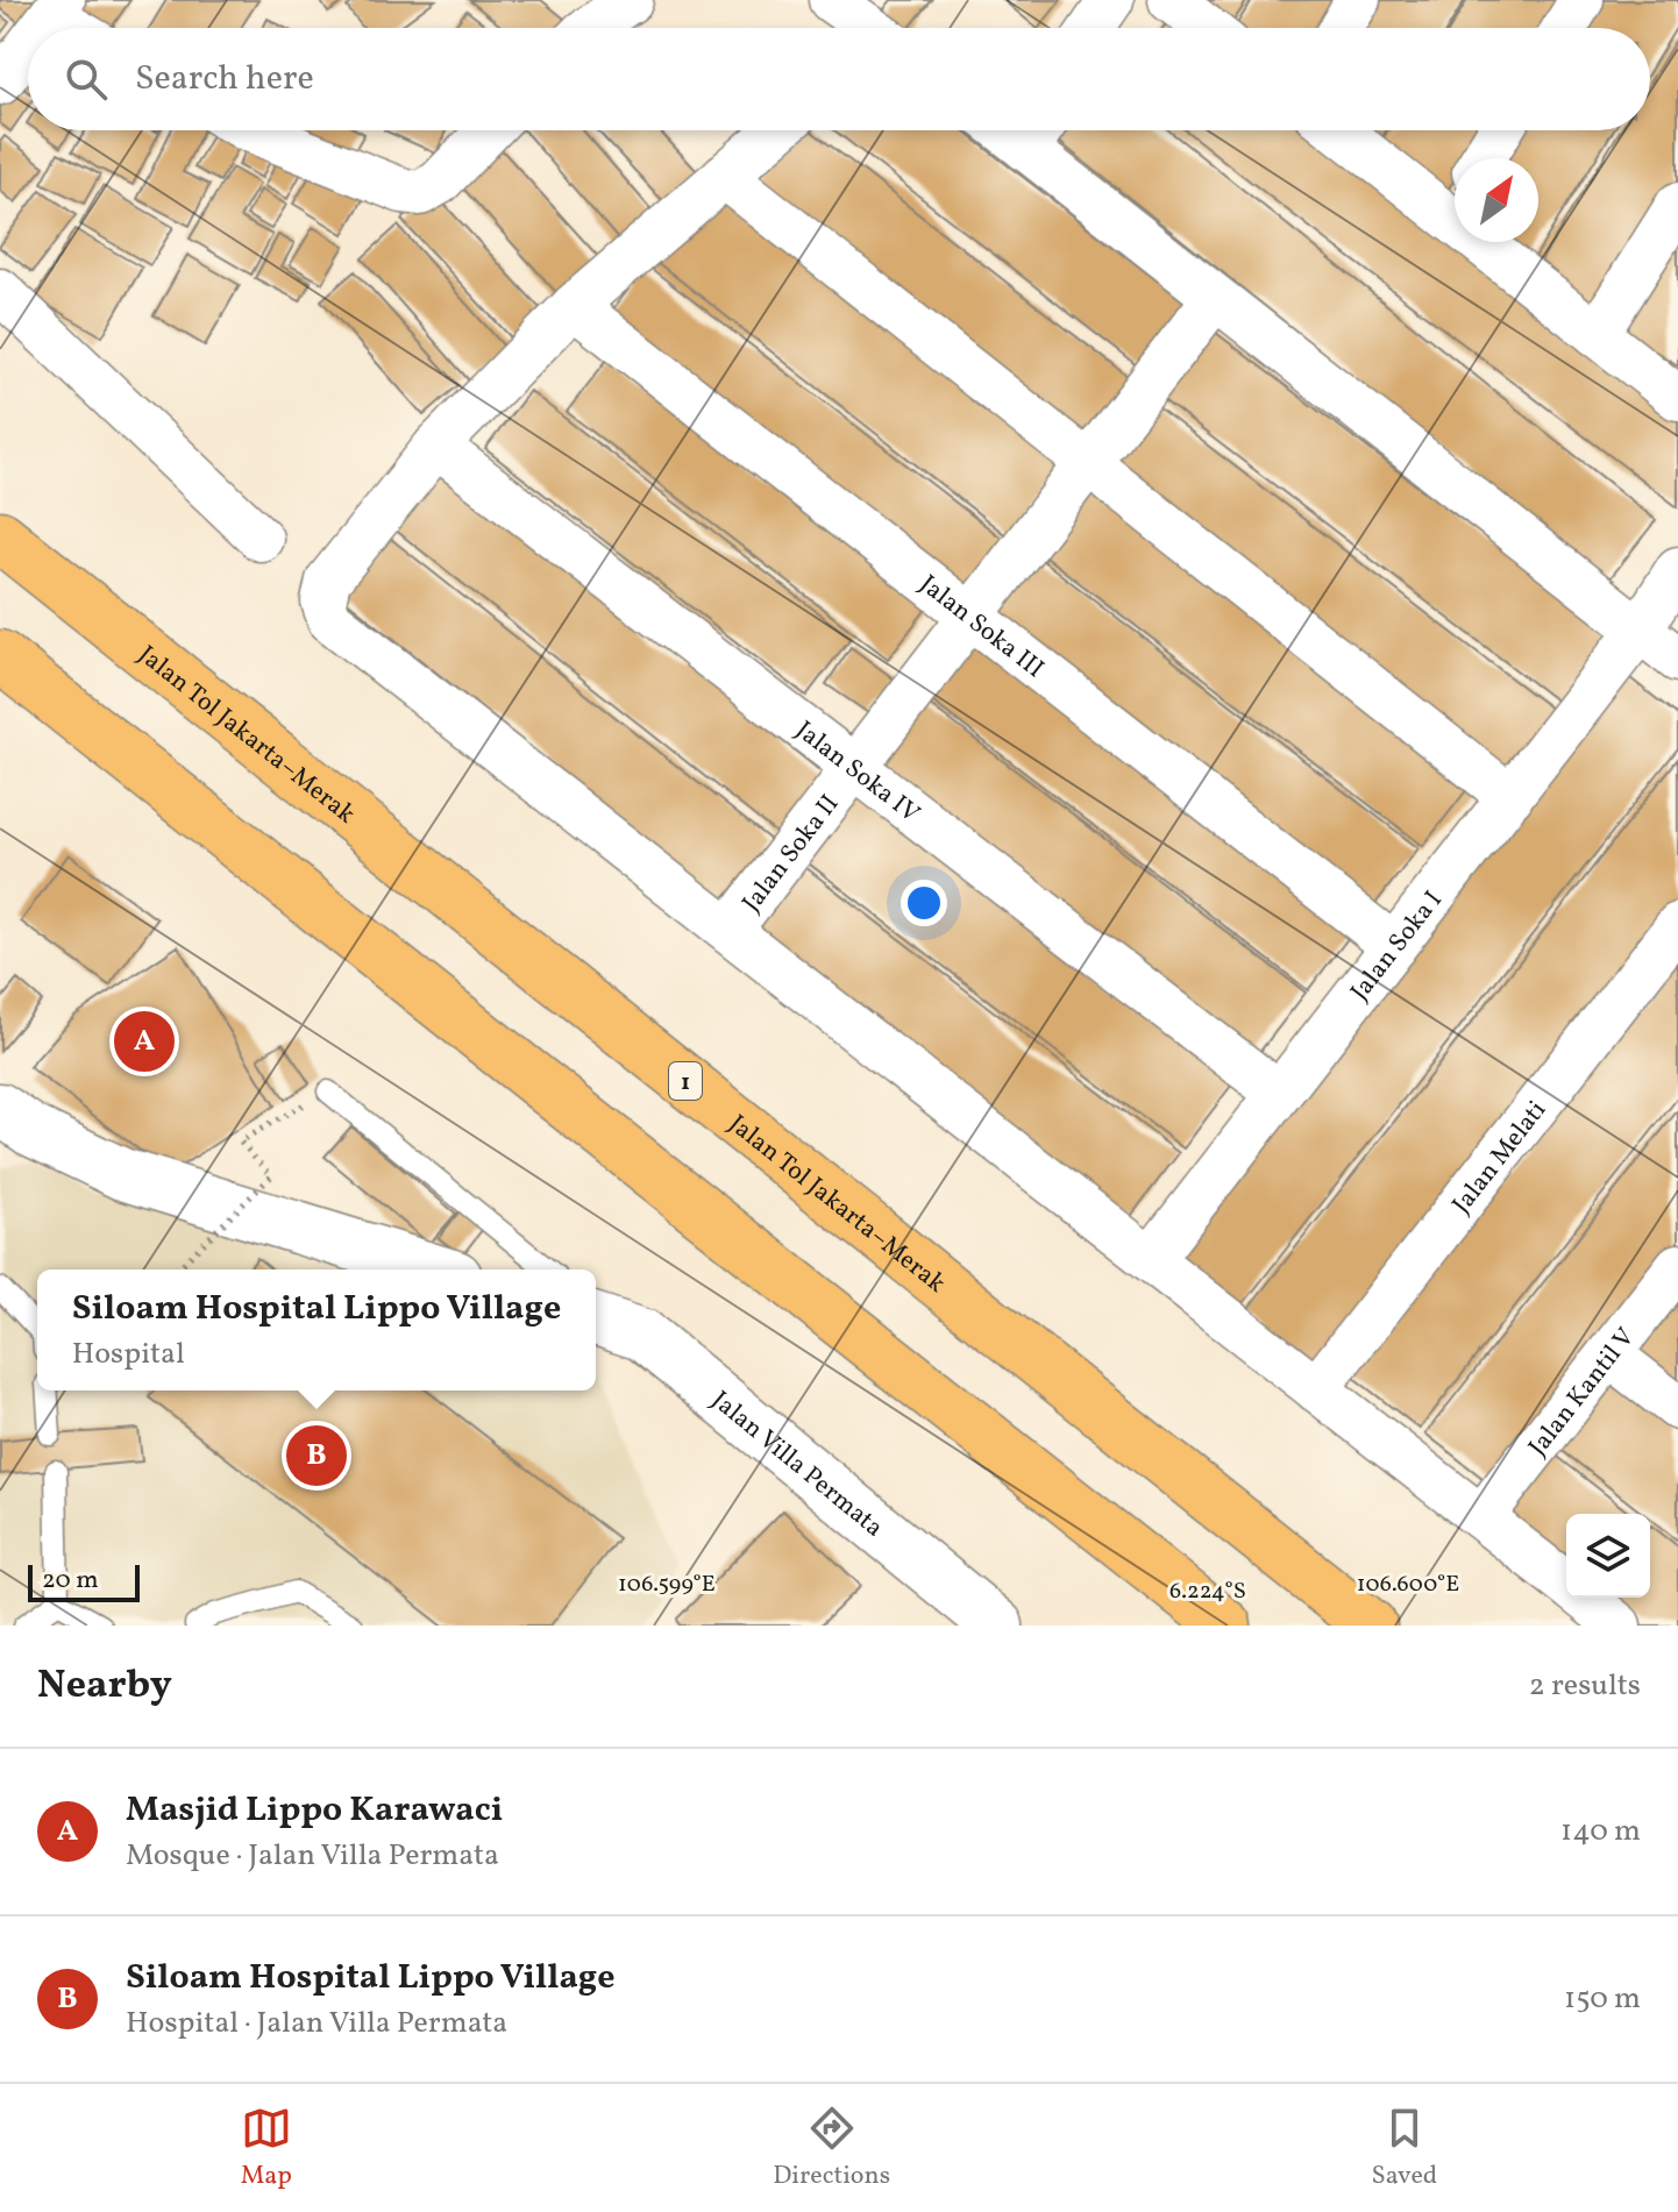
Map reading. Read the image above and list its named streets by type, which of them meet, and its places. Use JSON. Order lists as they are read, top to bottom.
{
  "streets": {
    "highway": ["Jalan Tol Jakarta–Merak", "1"],
    "street": [
      "Jalan Soka III",
      "Jalan Soka IV",
      "Jalan Soka II",
      "Jalan Soka I",
      "Jalan Melati",
      "Jalan Kantil V",
      "Jalan Villa Permata"
    ]
  },
  "crossings": [
    ["Jalan Soka III", "Jalan Soka II"],
    ["Jalan Soka III", "Jalan Soka I"],
    ["Jalan Soka IV", "Jalan Soka II"],
    ["Jalan Soka IV", "Jalan Soka I"]
  ],
  "scale_bar": "20 m",
  "north": "top right",
  "page": {
    "search": "Search here",
    "pins": ["A", "B"],
    "popup": ["Siloam Hospital Lippo Village", "Hospital"],
    "scale": "20 m",
    "heading": ["Nearby", "2 results"],
    "list": [
      {
        "mark": "A",
        "name": "Masjid Lippo Karawaci",
        "note": "Mosque · Jalan Villa Permata",
        "value": "140 m"
      },
      {
        "mark": "B",
        "name": "Siloam Hospital Lippo Village",
        "note": "Hospital · Jalan Villa Permata",
        "value": "150 m"
      }
    ],
    "nav": ["Map", "Directions", "Saved"]
  },
  "coordinates": ["106.599°E", "106.600°E", "6.224°S"]
}
